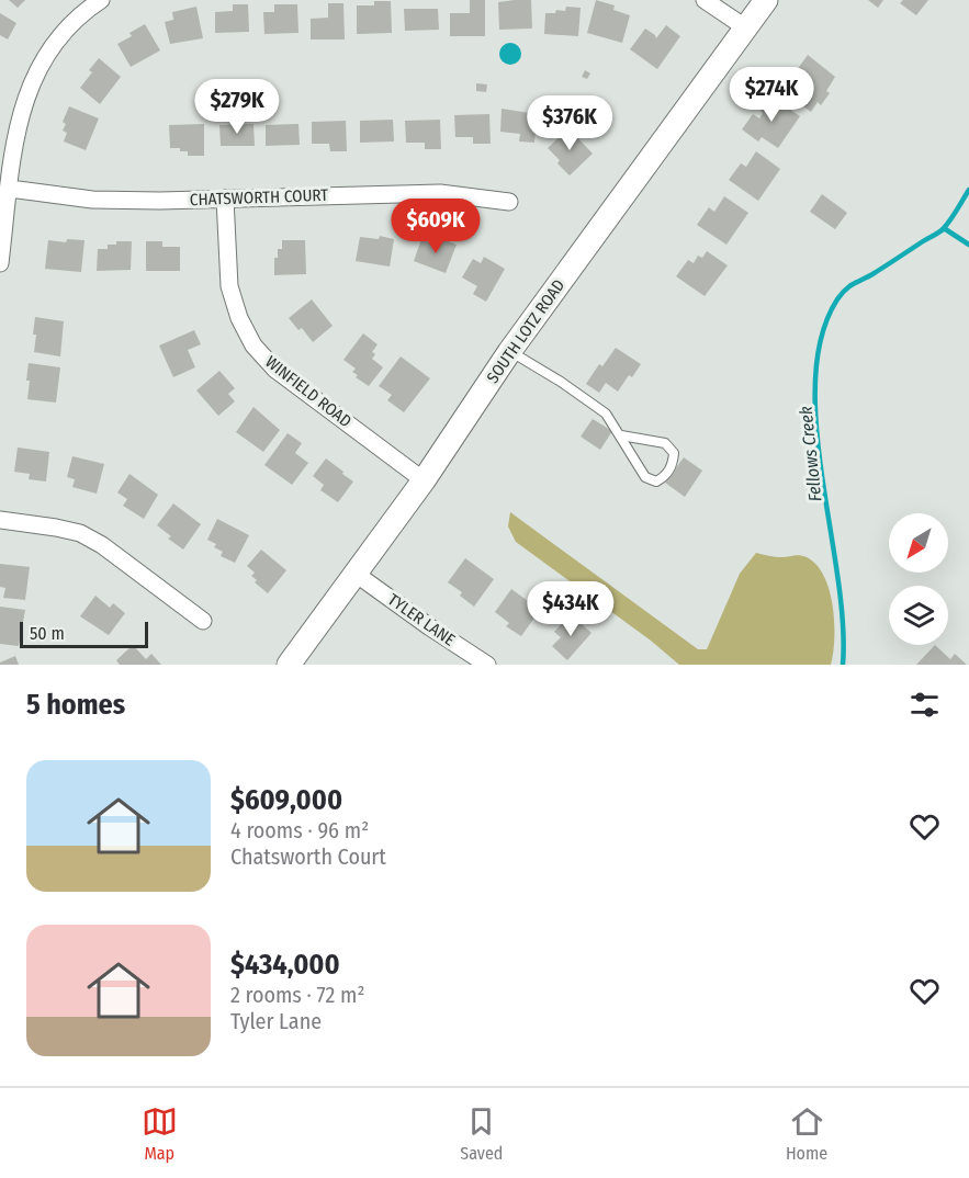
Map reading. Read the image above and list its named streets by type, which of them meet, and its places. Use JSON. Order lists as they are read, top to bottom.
{
  "streets": {
    "street": [
      "CHATSWORTH COURT",
      "SOUTH LOTZ ROAD",
      "WINFIELD ROAD",
      "TYLER LANE"
    ]
  },
  "crossings": [
    ["CHATSWORTH COURT", "WINFIELD ROAD"],
    ["SOUTH LOTZ ROAD", "WINFIELD ROAD"],
    ["SOUTH LOTZ ROAD", "TYLER LANE"]
  ],
  "water": ["Fellows Creek"],
  "scale_bar": "50 m",
  "north": "bottom left",
  "page": {
    "price": [
      "$274K",
      "$279K",
      "$376K",
      "$609K",
      "$434K"
    ],
    "scale": "50 m",
    "heading": "5 homes",
    "list": [
      {
        "name": "$609,000",
        "note": "4 rooms · 96 m² · Chatsworth Court"
      },
      {
        "name": "$434,000",
        "note": "2 rooms · 72 m² · Tyler Lane"
      }
    ],
    "tabs": ["Map", "Saved", "Home"]
  }
}
